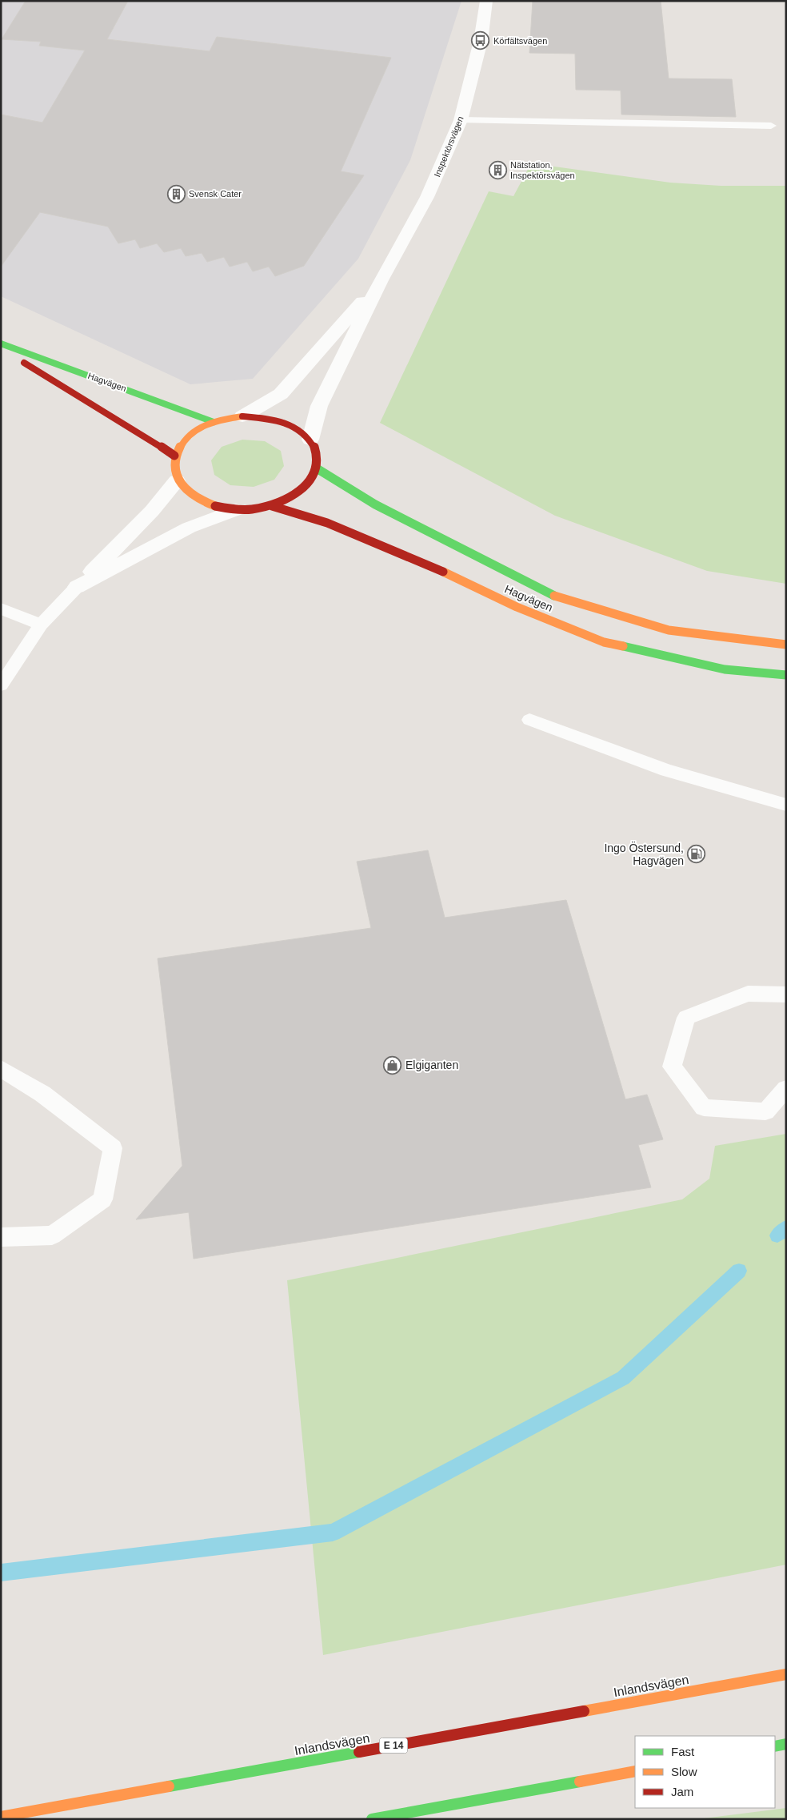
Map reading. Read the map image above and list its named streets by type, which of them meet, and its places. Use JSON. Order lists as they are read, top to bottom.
{
  "streets": {
    "main road": ["Hagvägen", "Inlandsvägen", "E 14"],
    "street": ["Inspektörsvägen"]
  },
  "crossings": [
    ["Inspektörsvägen", "Hagvägen"]
  ],
  "places": {
    "bus stop": ["Körfältsvägen"],
    "building": ["Nätstation, Inspektörsvägen", "Svensk Cater"],
    "fuel station": ["Ingo Östersund, Hagvägen"],
    "shop": ["Elgiganten"]
  },
  "legend": ["Fast", "Slow", "Jam"]
}
